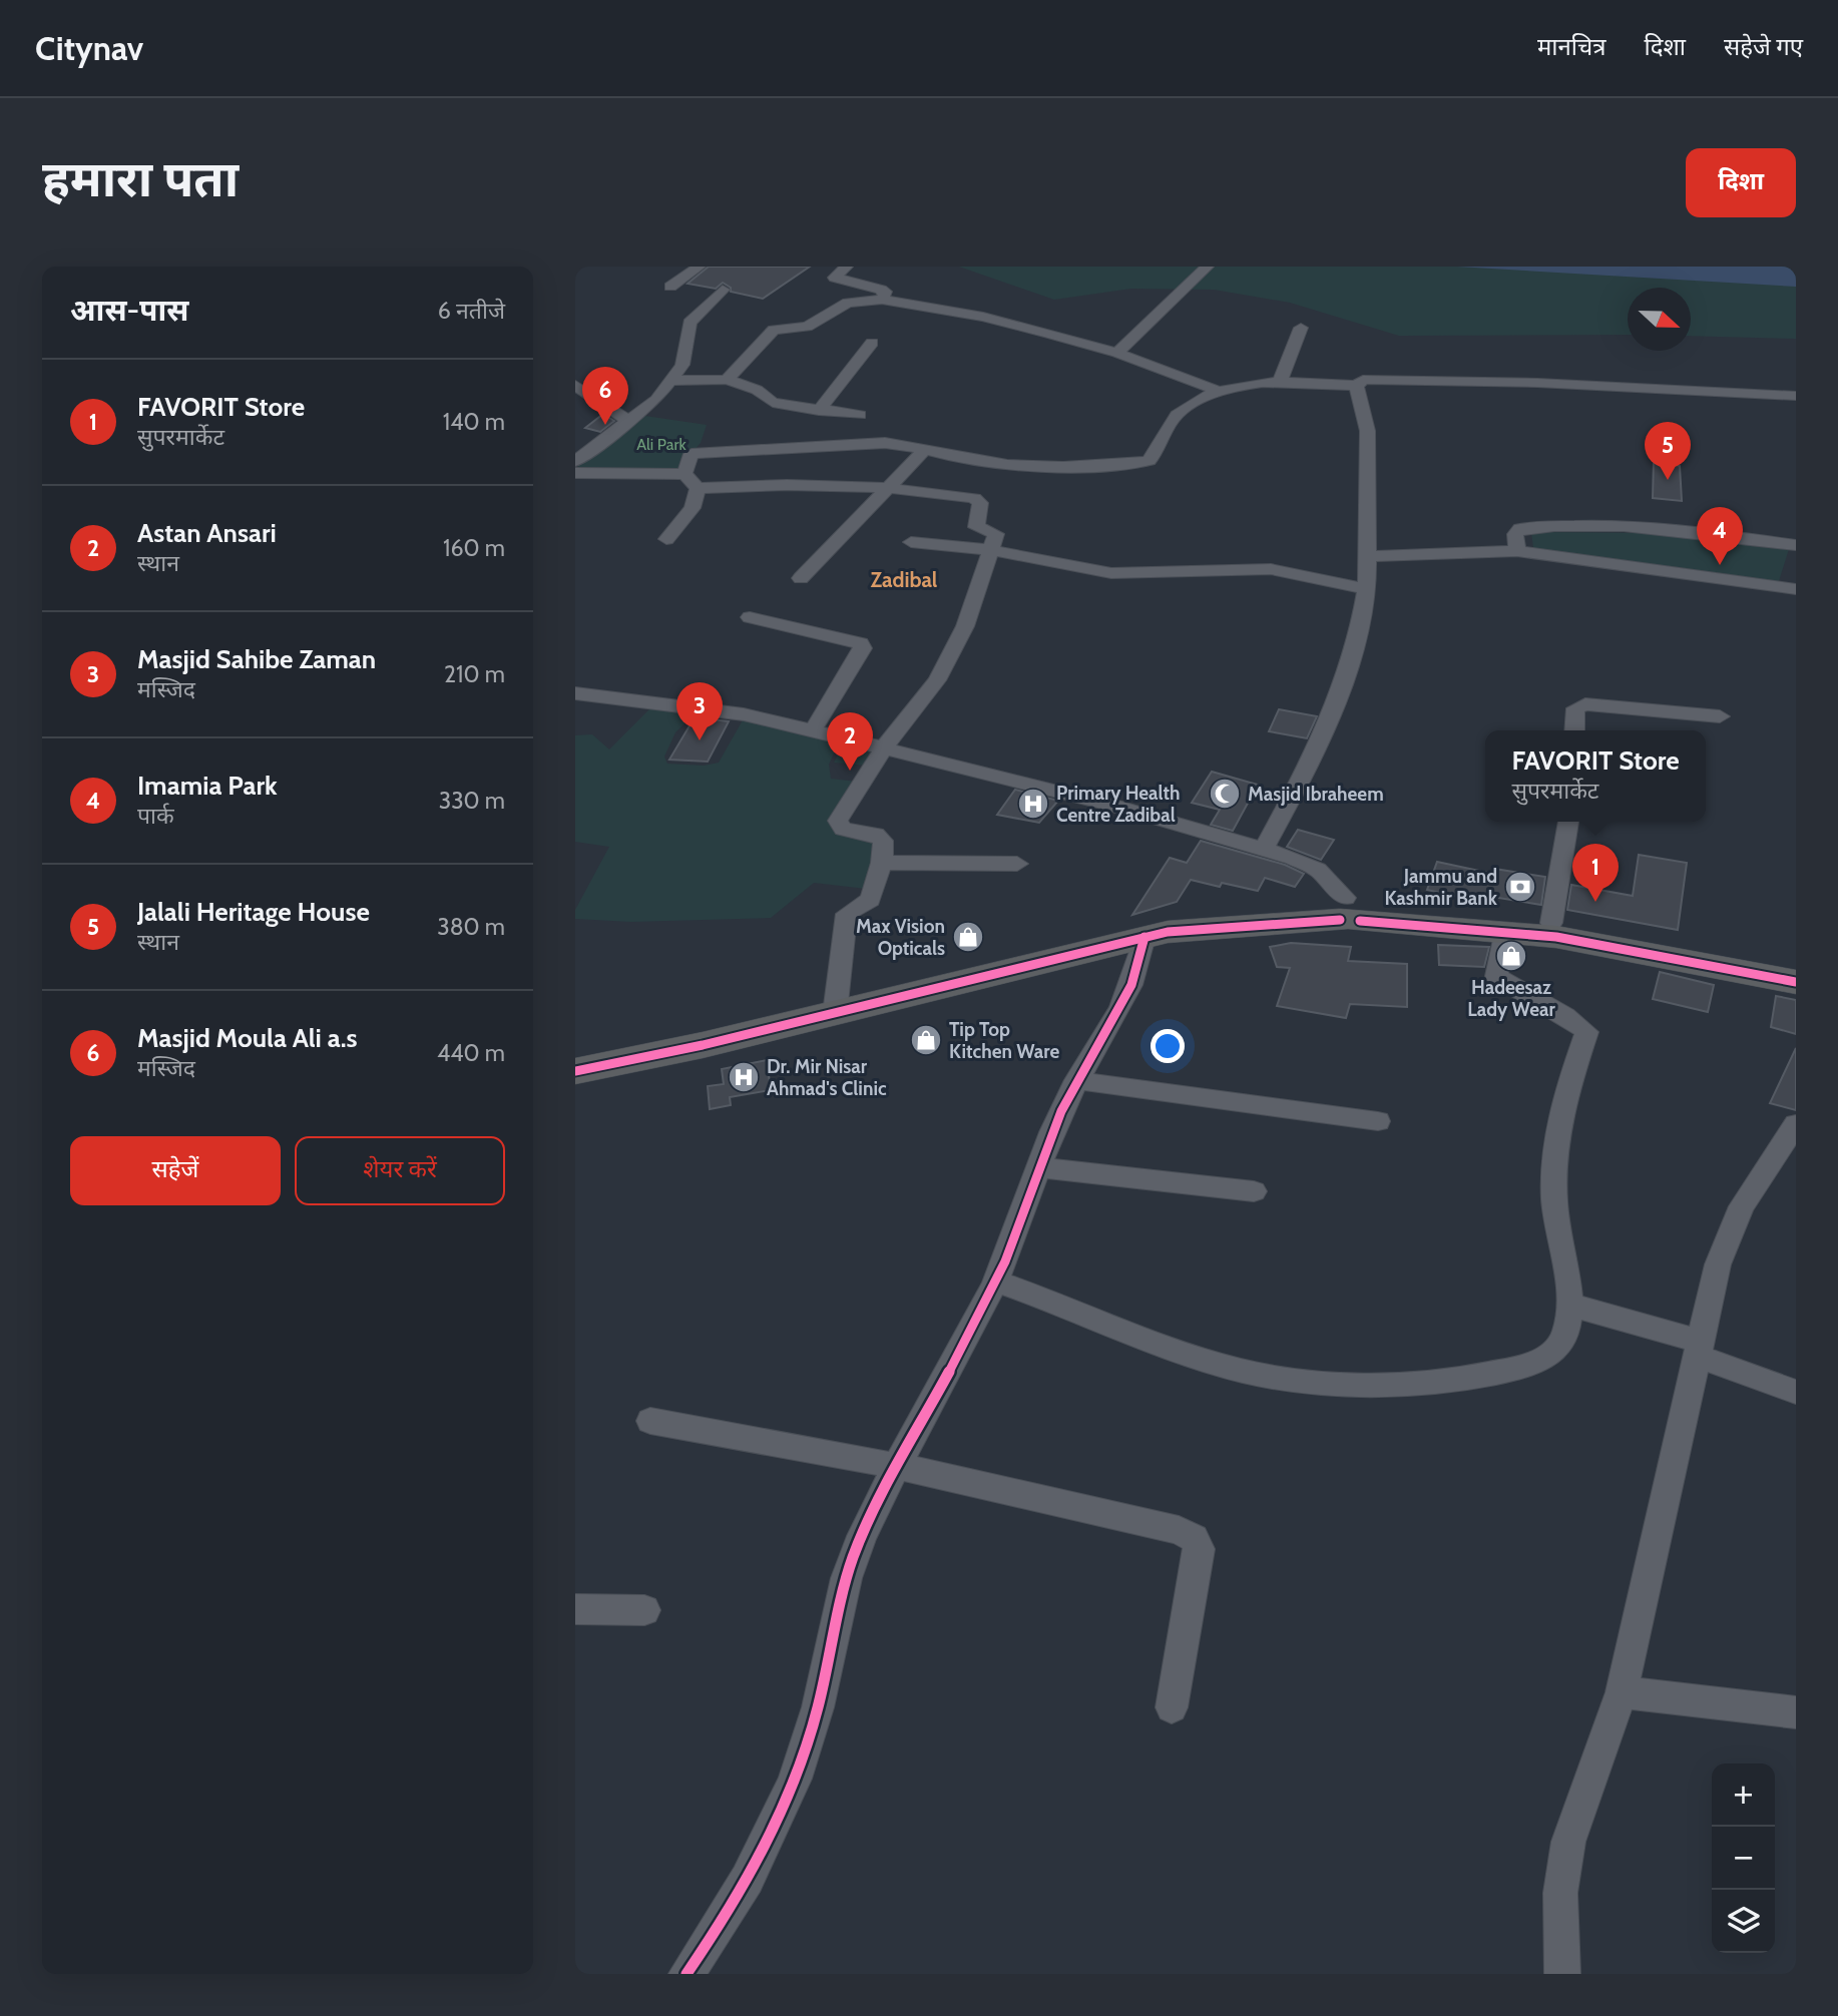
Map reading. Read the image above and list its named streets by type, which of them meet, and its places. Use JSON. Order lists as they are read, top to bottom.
{
  "districts": ["Zadibal"],
  "parks": ["Ali Park"],
  "places": {
    "mosque": ["Masjid Ibraheem"],
    "hospital": ["Primary Health Centre Zadibal", "Dr. Mir Nisar Ahmad's Clinic"],
    "bank": ["Jammu and Kashmir Bank"],
    "shop": ["Max Vision Opticals", "Hadeesaz Lady Wear", "Tip Top Kitchen Ware"]
  },
  "north": "right",
  "page": {
    "header": "Citynav",
    "nav": ["मानचित्र", "दिशा", "सहेजे गए"],
    "buttons": [
      "दिशा",
      ["सहेजें", "शेयर करें"]
    ],
    "title": "हमारा पता",
    "heading": ["आस-पास", "6 नतीजे"],
    "list": [
      {
        "mark": "1",
        "name": "FAVORIT Store",
        "note": "सुपरमार्केट",
        "value": "140 m"
      },
      {
        "mark": "2",
        "name": "Astan Ansari",
        "note": "स्थान",
        "value": "160 m"
      },
      {
        "mark": "3",
        "name": "Masjid Sahibe Zaman",
        "note": "मस्जिद",
        "value": "210 m"
      },
      {
        "mark": "4",
        "name": "Imamia Park",
        "note": "पार्क",
        "value": "330 m"
      },
      {
        "mark": "5",
        "name": "Jalali Heritage House",
        "note": "स्थान",
        "value": "380 m"
      },
      {
        "mark": "6",
        "name": "Masjid Moula Ali a.s",
        "note": "मस्जिद",
        "value": "440 m"
      }
    ],
    "pins": [
      "6",
      "5",
      "4",
      "3",
      "2",
      "1"
    ],
    "popup": ["FAVORIT Store", "सुपरमार्केट"],
    "map_buttons": ["+", "−"]
  }
}
